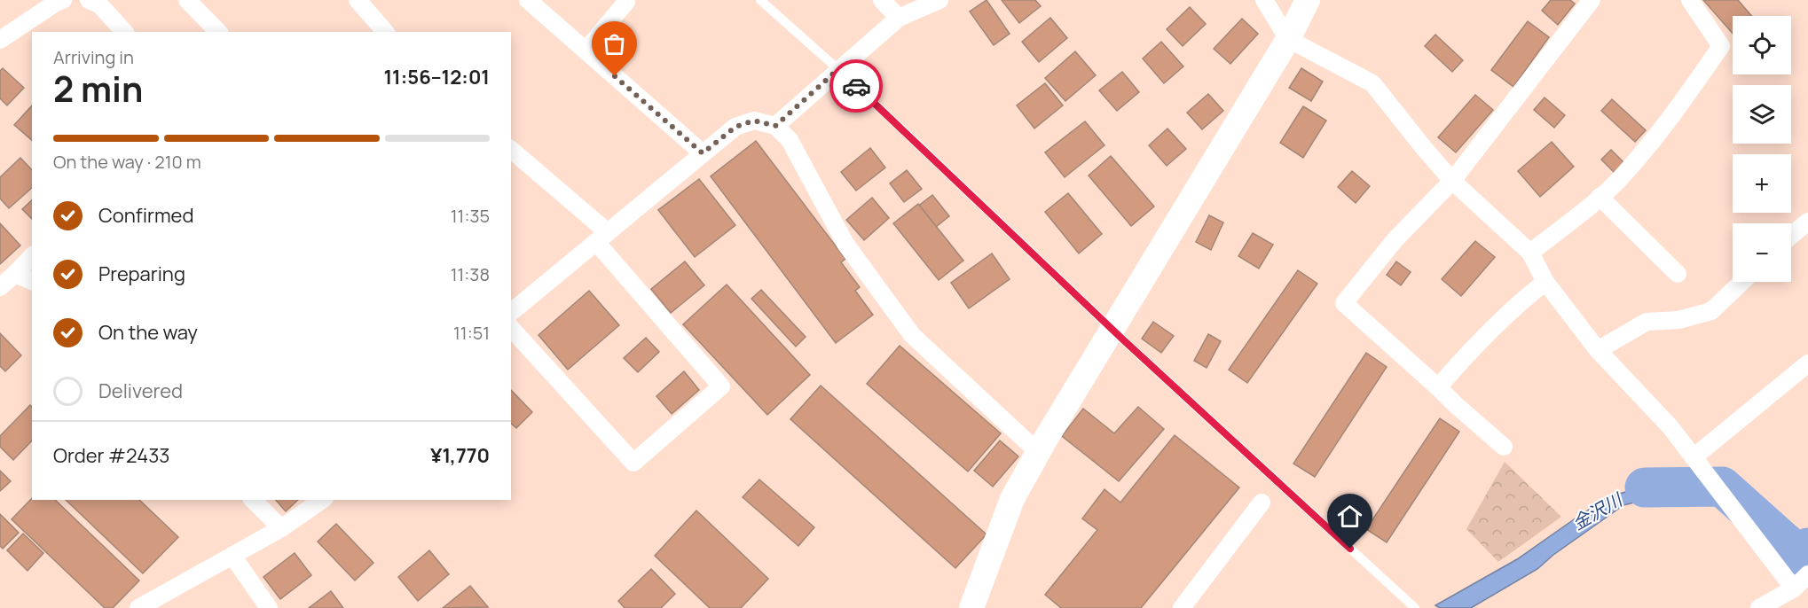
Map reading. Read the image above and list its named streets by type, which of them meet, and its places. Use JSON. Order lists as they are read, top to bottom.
{
  "water": ["金沢川"],
  "page": {
    "map_buttons": ["+", "−"],
    "heading": ["2 min", "Arriving in", "11:56–12:01"],
    "panel": ["Order #2433", "¥1,770"],
    "bar": "On the way · 210 m",
    "list": [
      ["Confirmed", "11:35"],
      ["Preparing", "11:38"],
      ["On the way", "11:51"],
      "Delivered"
    ]
  }
}
